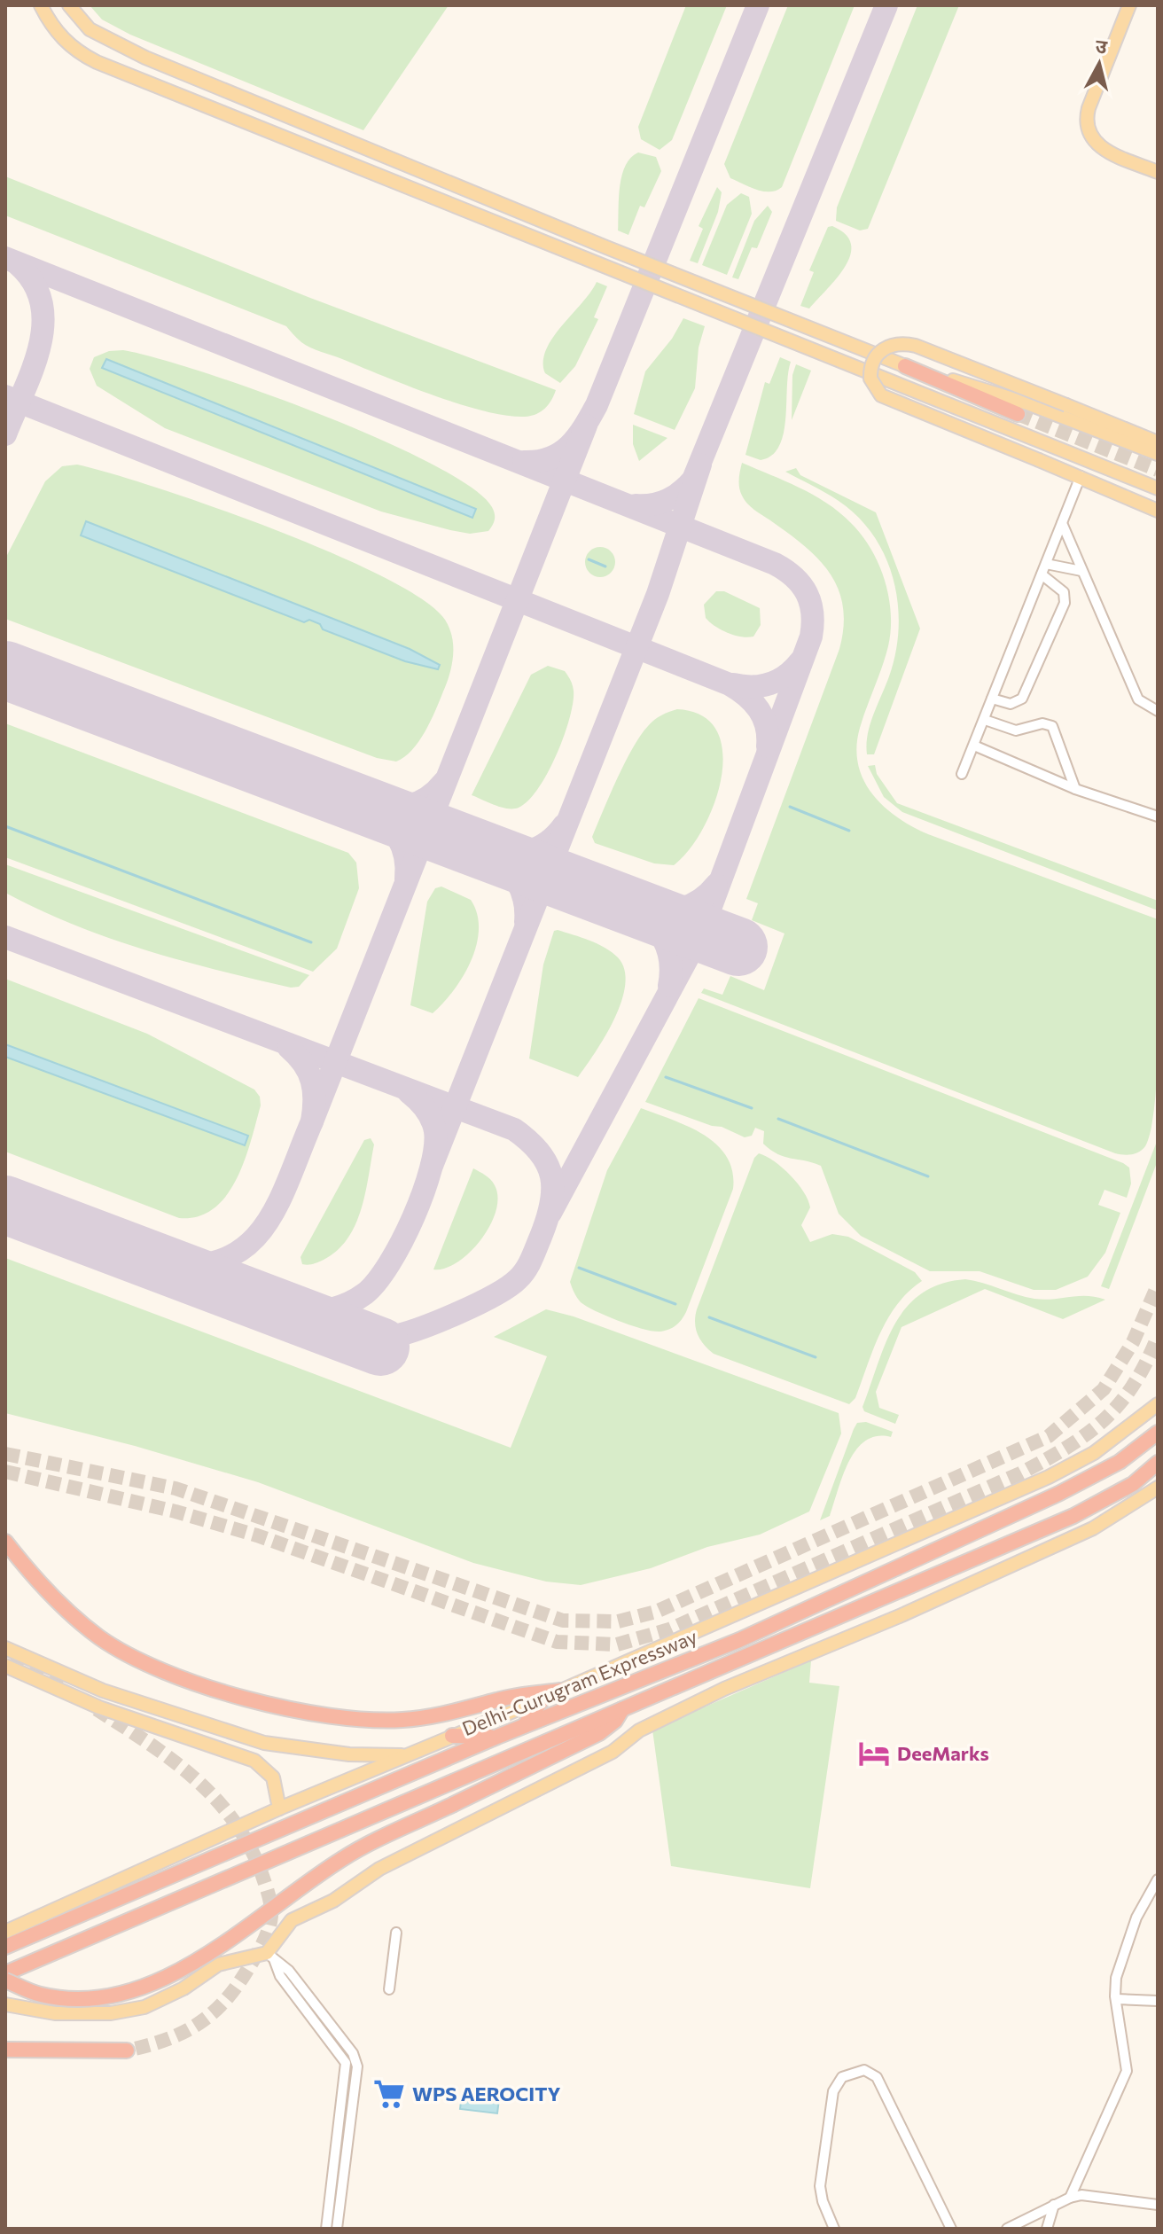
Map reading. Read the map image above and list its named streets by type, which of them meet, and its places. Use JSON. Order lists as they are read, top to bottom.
{
  "streets": {
    "highway": ["Delhi-Gurugram Expressway"]
  },
  "places": {
    "hotel": ["DeeMarks"],
    "supermarket": ["WPS AEROCITY"]
  },
  "north": "top"
}
